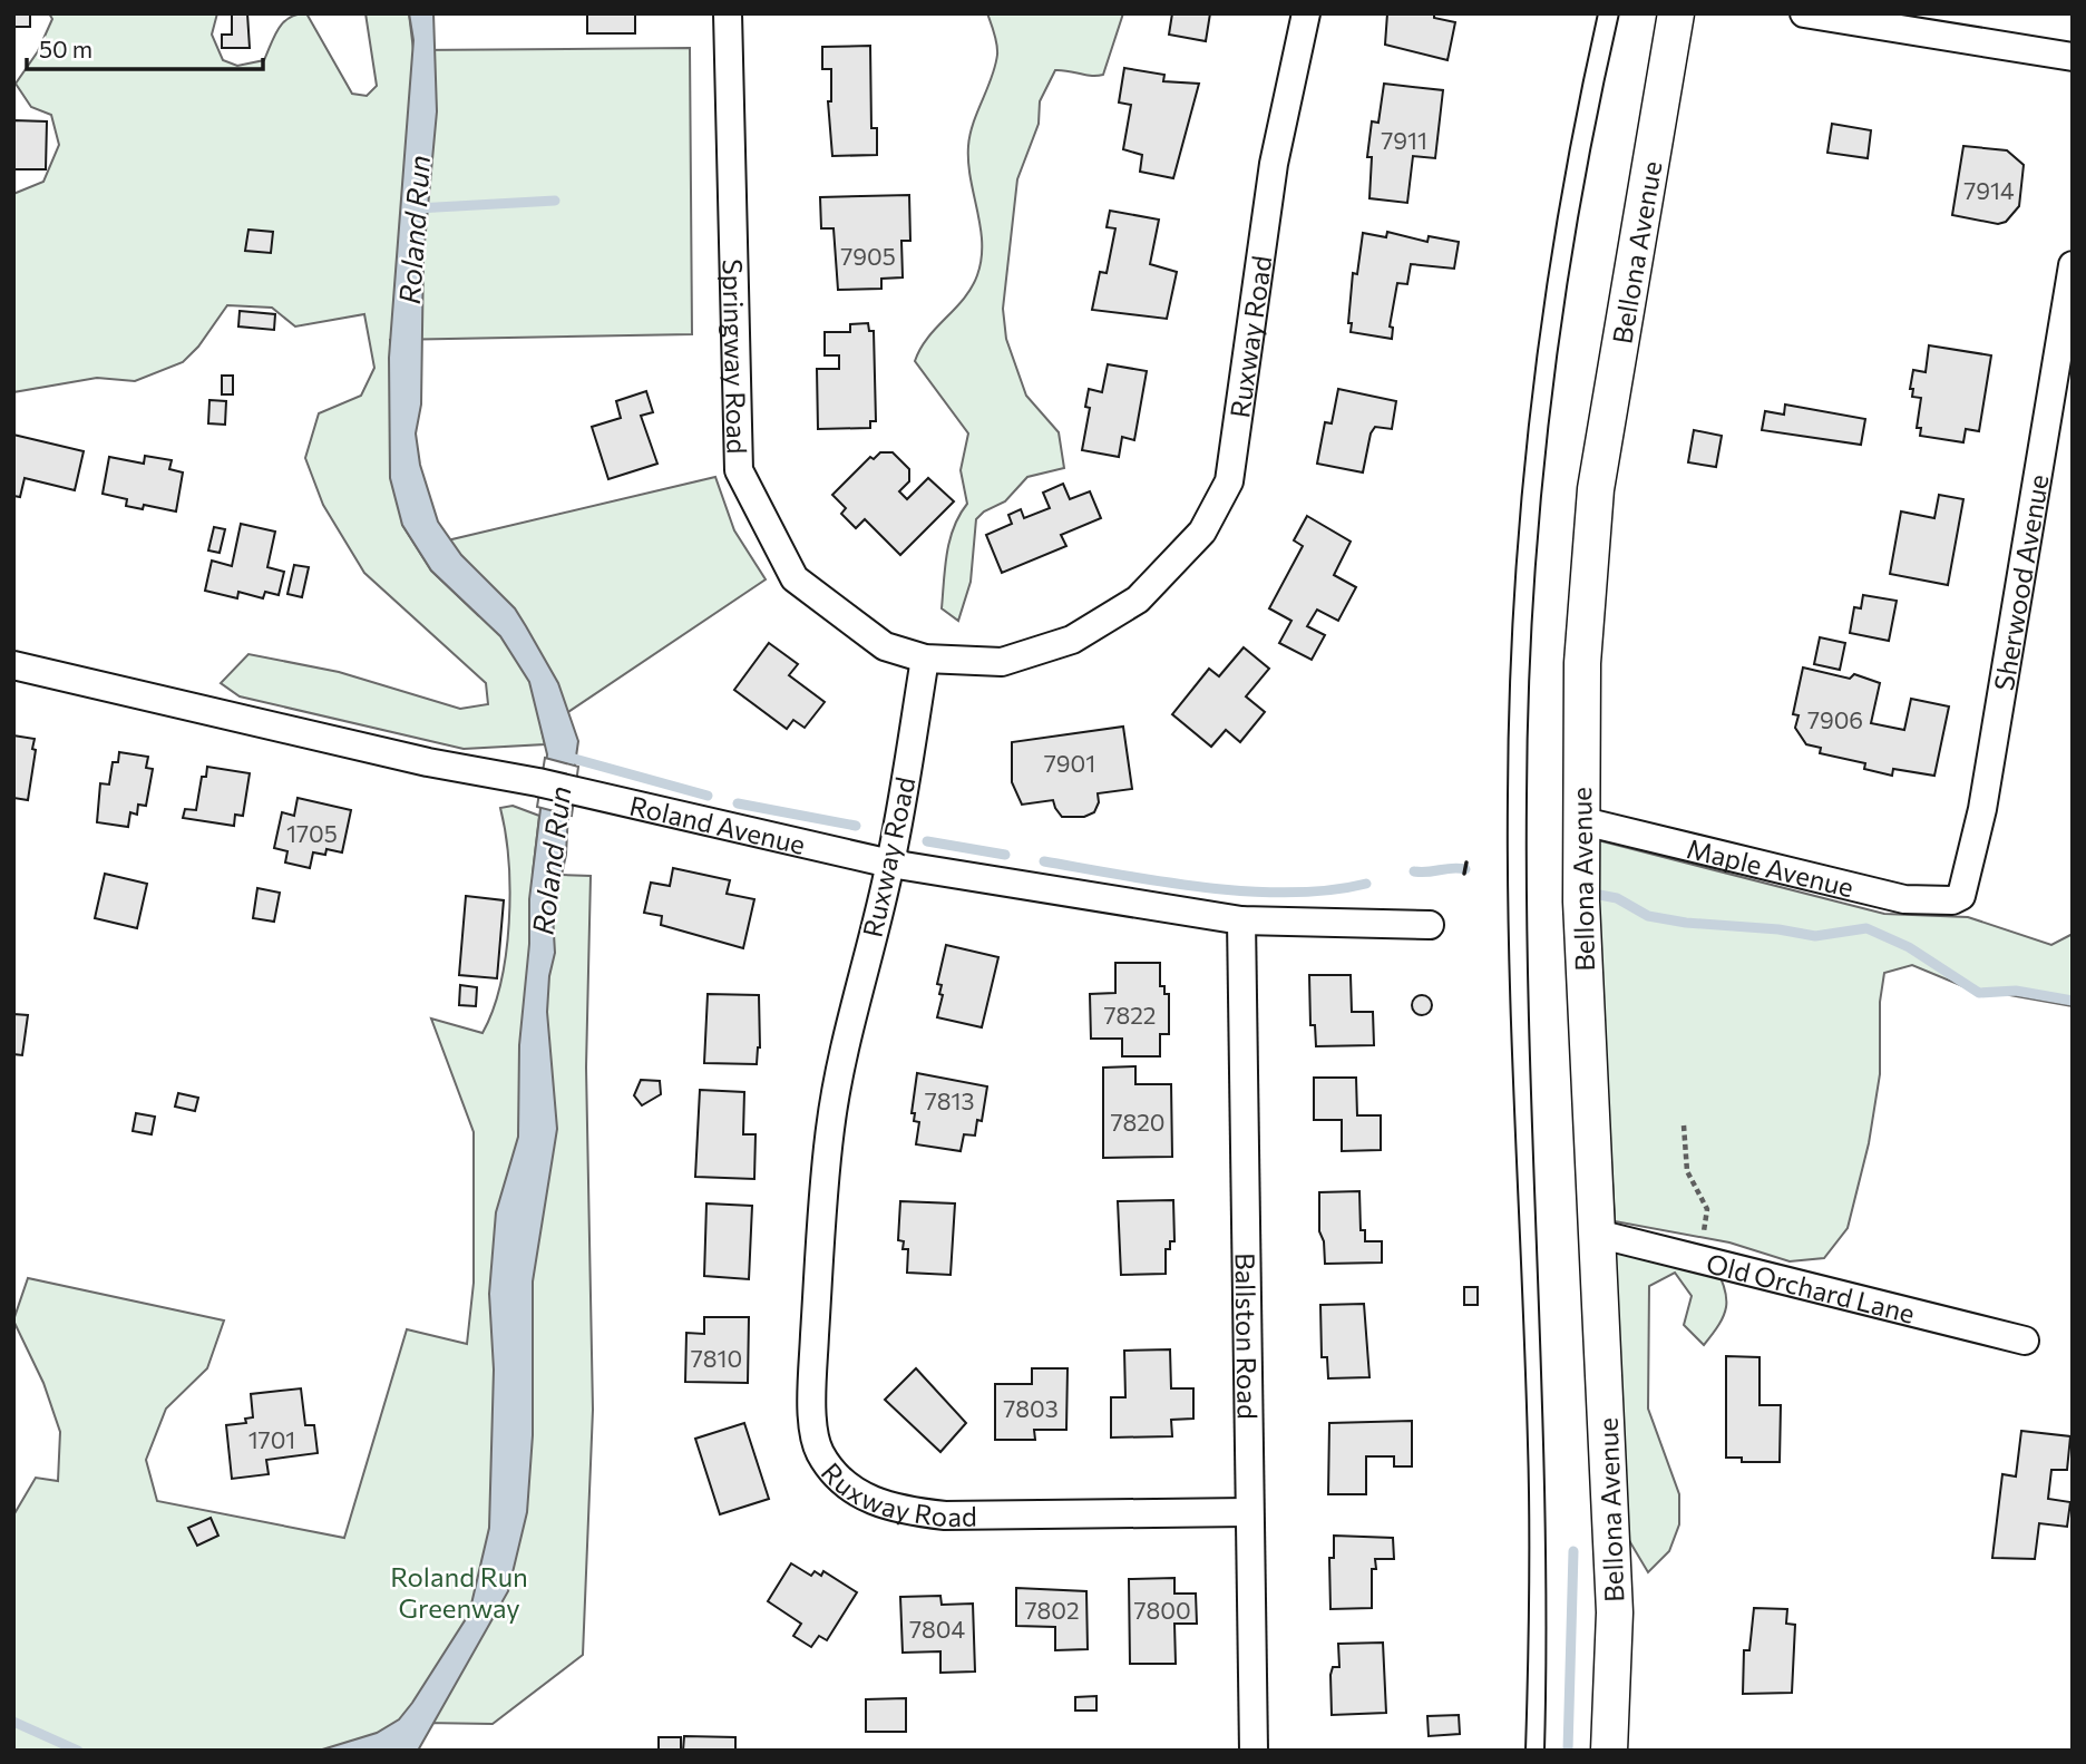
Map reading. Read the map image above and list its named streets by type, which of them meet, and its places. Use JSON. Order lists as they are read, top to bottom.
{
  "streets": {
    "street": [
      "Bellona Avenue",
      "Ruxway Road",
      "Springway Road",
      "Sherwood Avenue",
      "Roland Avenue",
      "Maple Avenue",
      "Old Orchard Lane",
      "Ballston Road"
    ]
  },
  "crossings": [
    ["Bellona Avenue", "Maple Avenue"],
    ["Bellona Avenue", "Old Orchard Lane"],
    ["Ruxway Road", "Springway Road"],
    ["Ruxway Road", "Roland Avenue"],
    ["Ruxway Road", "Ballston Road"],
    ["Sherwood Avenue", "Maple Avenue"],
    ["Roland Avenue", "Ballston Road"]
  ],
  "water": ["Roland Run"],
  "parks": ["Roland Run Greenway"],
  "house_numbers": [
    "7911",
    "7914",
    "7905",
    "7906",
    "7901",
    "1705",
    "7822",
    "7813",
    "7820",
    "7810",
    "7803",
    "1701",
    "7802",
    "7800",
    "7804"
  ],
  "scale_bar": "50 m"
}
